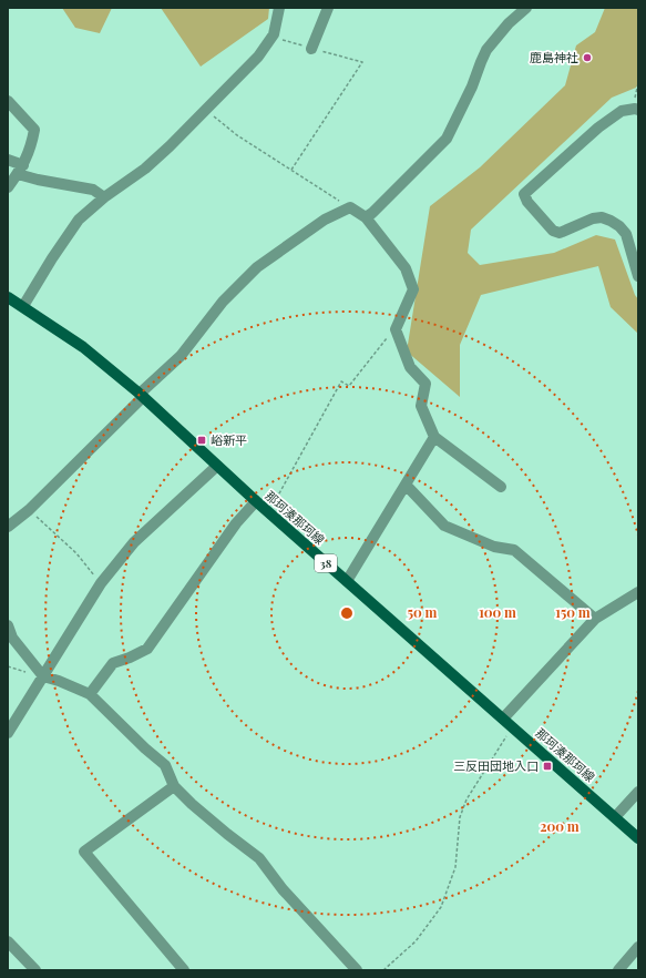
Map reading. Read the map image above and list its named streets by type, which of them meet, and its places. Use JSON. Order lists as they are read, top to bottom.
{
  "streets": {
    "main road": ["那珂湊那珂線", "38"]
  },
  "places": {
    "other": ["鹿島神社"],
    "transit": ["峪新平", "三反田団地入口"]
  },
  "rings": [
    "50 m",
    "100 m",
    "150 m",
    "200 m"
  ]
}
